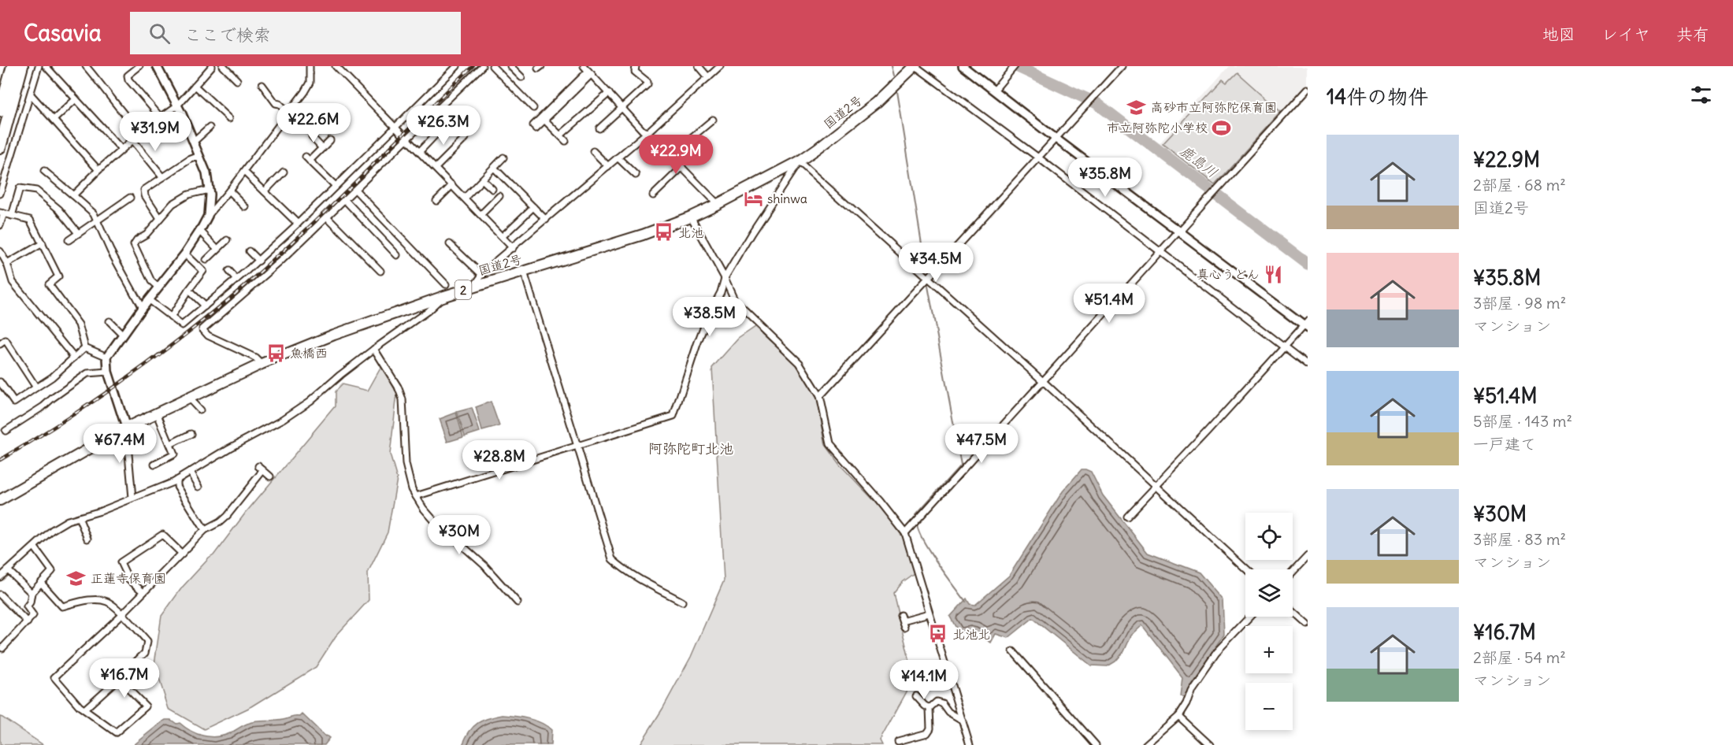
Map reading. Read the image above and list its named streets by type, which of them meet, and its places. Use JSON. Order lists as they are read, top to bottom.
{
  "streets": {
    "highway": ["国道2号", "2"]
  },
  "districts": ["阿弥陀町北池"],
  "water": ["鹿島川"],
  "places": {
    "school or university": ["高砂市立阿弥陀保育園", "正蓮寺保育園"],
    "sports": ["市立阿弥陀小学校"],
    "hotel": ["shinwa"],
    "bus stop": ["北池", "魚橋西", "北池北"],
    "restaurant": ["真心うどん"]
  },
  "page": {
    "header": "Casavia",
    "search": "ここで検索",
    "nav": ["地図", "レイヤ", "共有"],
    "heading": "14件の物件",
    "price": [
      "¥22.6M",
      "¥26.3M",
      "¥31.9M",
      "¥22.9M",
      "¥35.8M",
      "¥34.5M",
      "¥51.4M",
      "¥38.5M",
      "¥67.4M",
      "¥47.5M",
      "¥28.8M",
      "¥30M",
      "¥16.7M",
      "¥14.1M"
    ],
    "list": [
      {
        "name": "¥22.9M",
        "note": "2部屋 · 68 m² · 国道2号"
      },
      {
        "name": "¥35.8M",
        "note": "3部屋 · 98 m² · マンション"
      },
      {
        "name": "¥51.4M",
        "note": "5部屋 · 143 m² · 一戸建て"
      },
      {
        "name": "¥30M",
        "note": "3部屋 · 83 m² · マンション"
      },
      {
        "name": "¥16.7M",
        "note": "2部屋 · 54 m² · マンション"
      }
    ],
    "map_buttons": ["+", "−"]
  }
}
